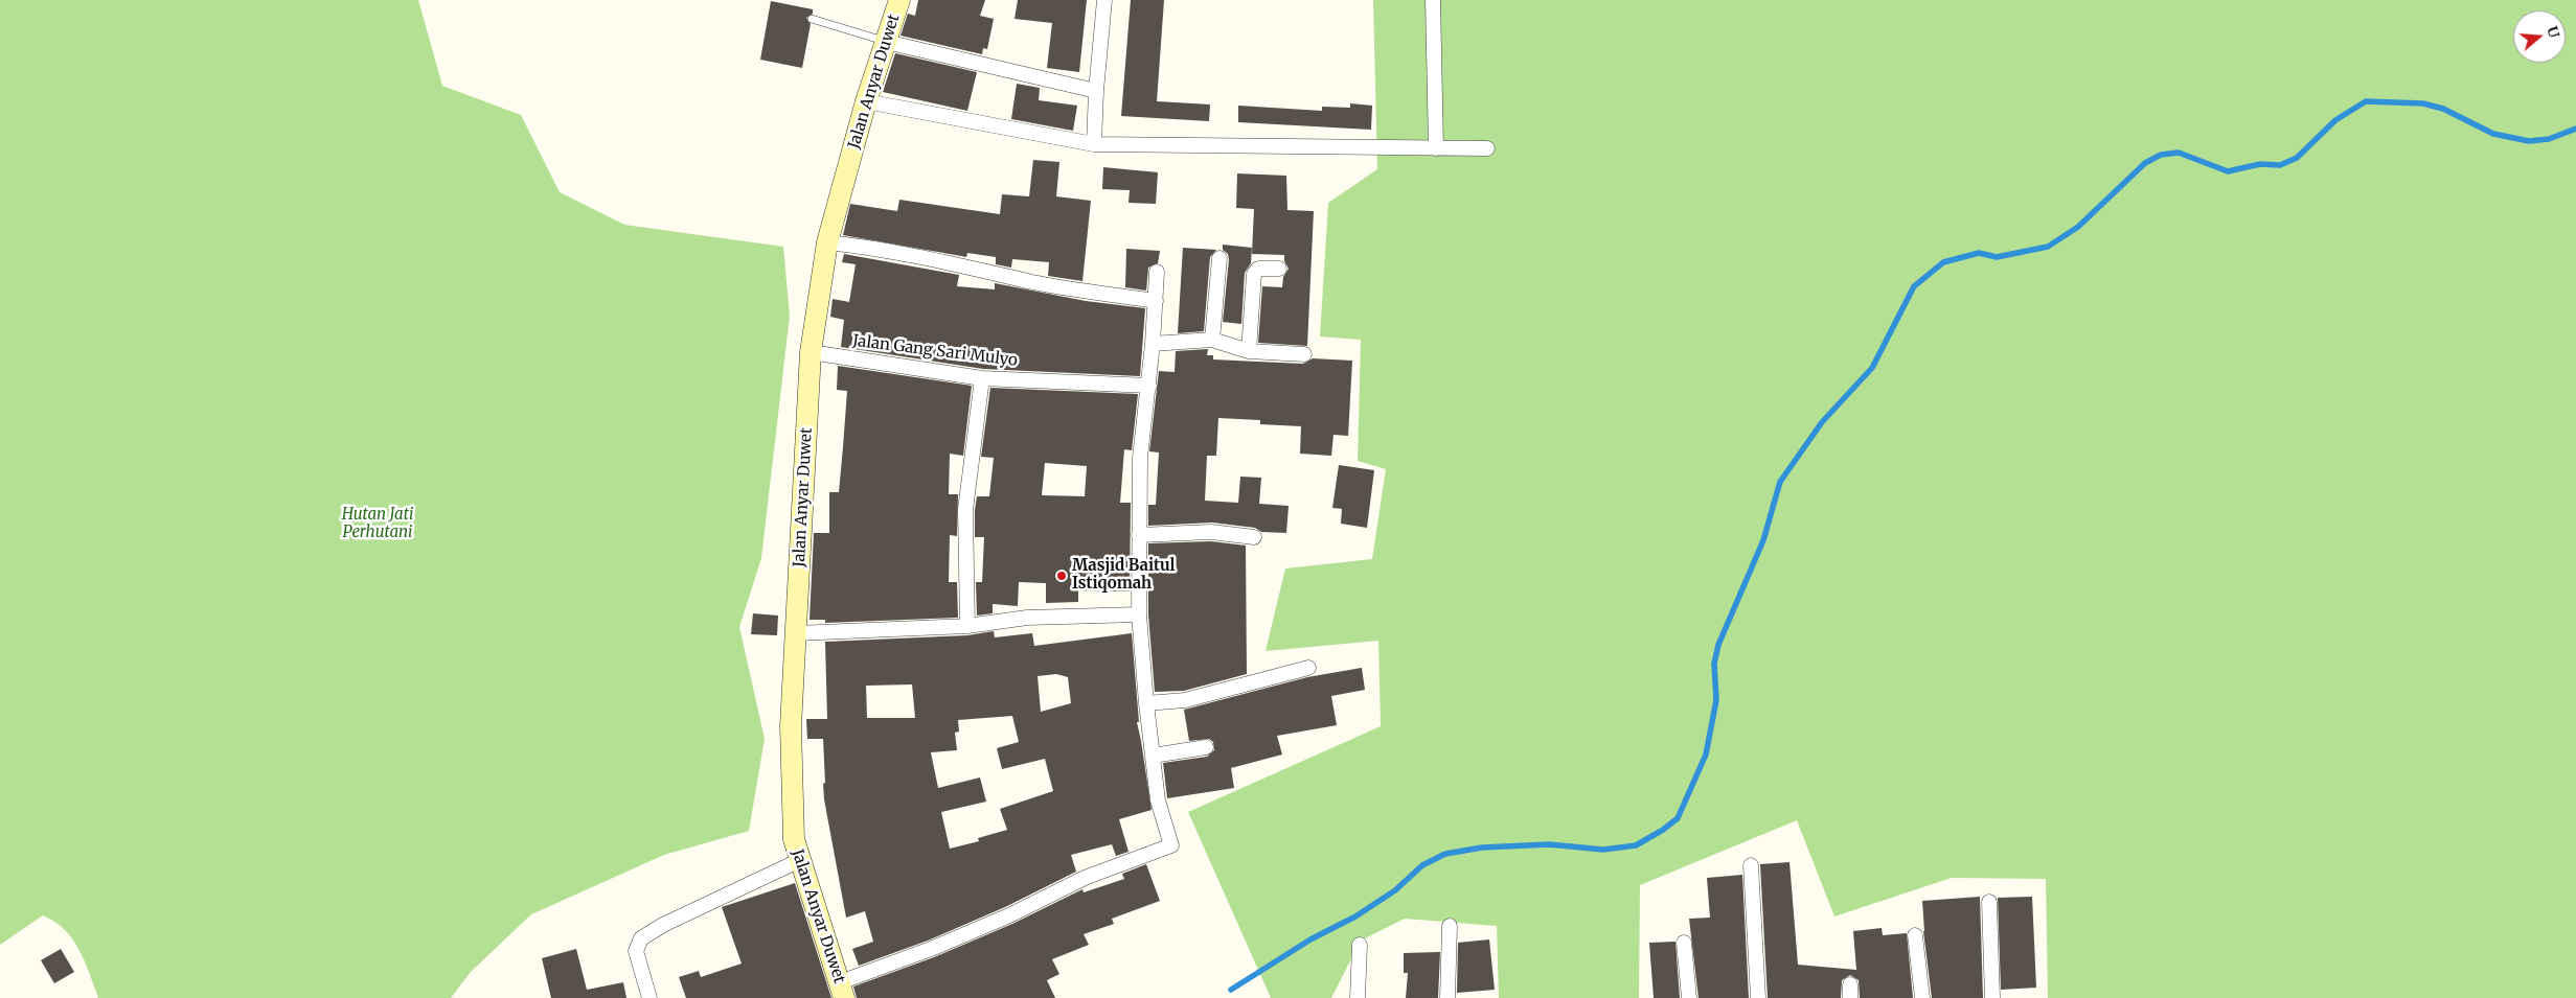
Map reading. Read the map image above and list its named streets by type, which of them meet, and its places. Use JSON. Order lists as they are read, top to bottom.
{
  "streets": {
    "street": ["Jalan Anyar Duwet", "Jalan Gang Sari Mulyo"]
  },
  "crossings": [
    ["Jalan Anyar Duwet", "Jalan Gang Sari Mulyo"]
  ],
  "parks": ["Hutan Jati Perhutani"],
  "places": ["Masjid Baitul Istiqomah"],
  "north": "right"
}
